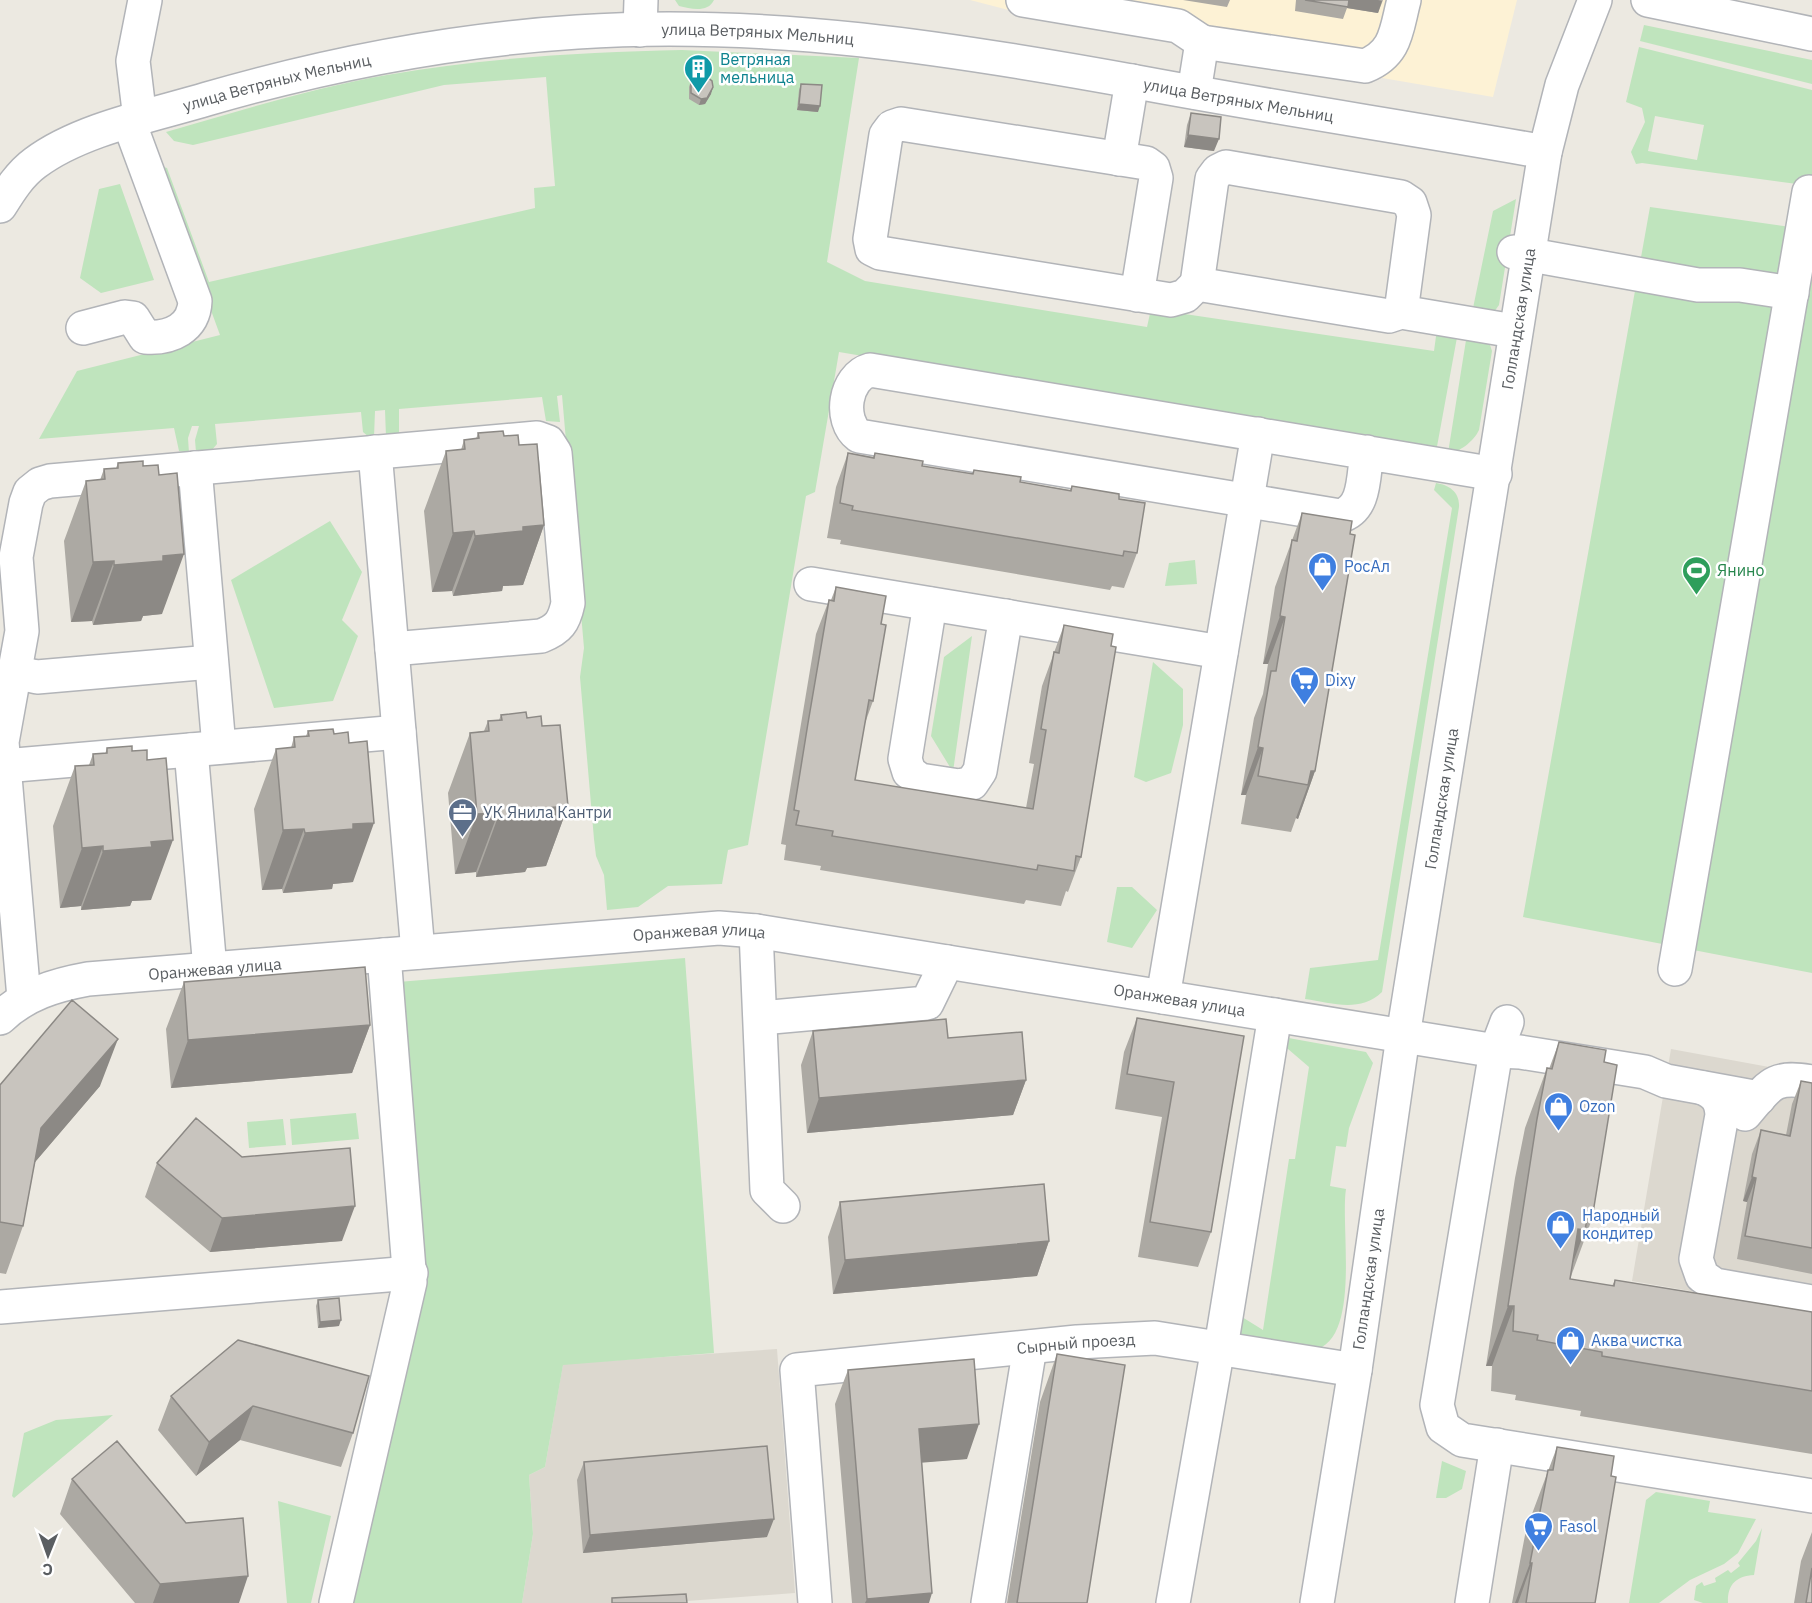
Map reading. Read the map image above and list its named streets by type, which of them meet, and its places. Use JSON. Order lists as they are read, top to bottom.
{
  "streets": {
    "street": [
      "улица Ветряных Мельниц",
      "Голландская улица",
      "Оранжевая улица",
      "Сырный проезд"
    ]
  },
  "crossings": [
    ["улица Ветряных Мельниц", "Голландская улица"],
    ["Голландская улица", "Оранжевая улица"],
    ["Голландская улица", "Сырный проезд"]
  ],
  "places": {
    "building": ["Ветряная мельница"],
    "shop": [
      "РосАл",
      "Ozon",
      "Народный кондитер",
      "Аква чистка"
    ],
    "sports": ["Янино"],
    "supermarket": ["Dixy", "Fasol"],
    "office": ["УК Янила Кантри"]
  },
  "north": "bottom"
}
